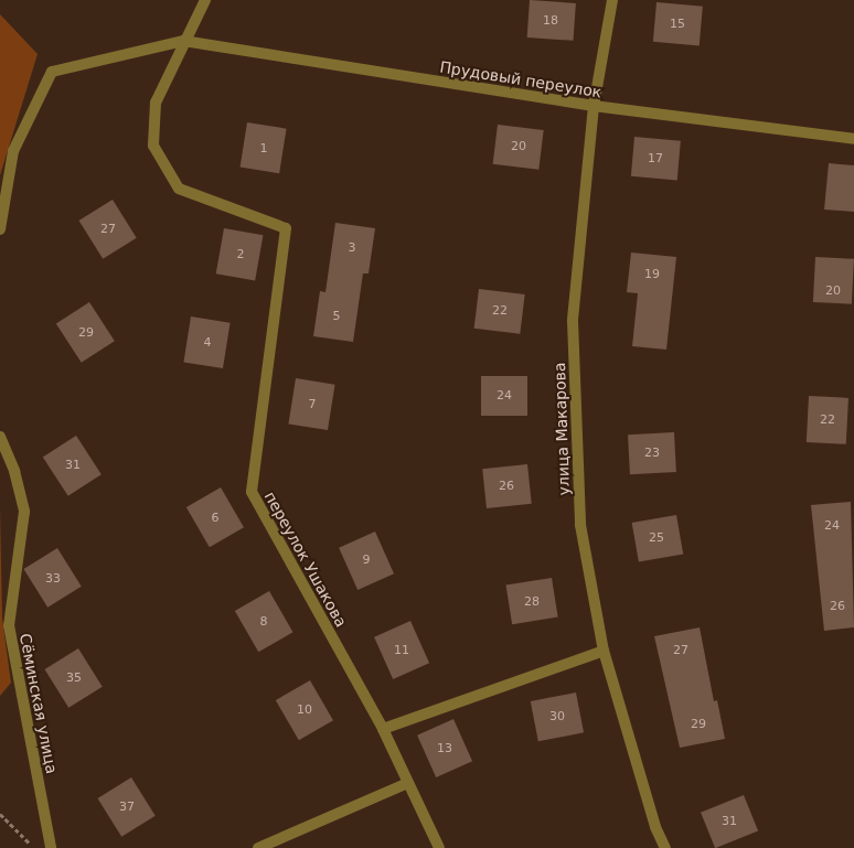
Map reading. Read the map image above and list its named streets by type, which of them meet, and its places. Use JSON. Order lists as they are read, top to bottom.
{
  "streets": {
    "lane": [
      "Прудовый переулок",
      "улица Макарова",
      "переулок Ушакова",
      "Сёминская улица"
    ]
  },
  "crossings": [
    ["Прудовый переулок", "улица Макарова"],
    ["Прудовый переулок", "переулок Ушакова"]
  ],
  "house_numbers": [
    "18",
    "15",
    "20",
    "1",
    "17",
    "27",
    "3",
    "2",
    "19",
    "20",
    "22",
    "5",
    "29",
    "4",
    "24",
    "7",
    "22",
    "23",
    "31",
    "26",
    "6",
    "24",
    "25",
    "9",
    "33",
    "28",
    "26",
    "8",
    "11",
    "27",
    "35",
    "10",
    "30",
    "29",
    "13",
    "37",
    "31"
  ]
}
